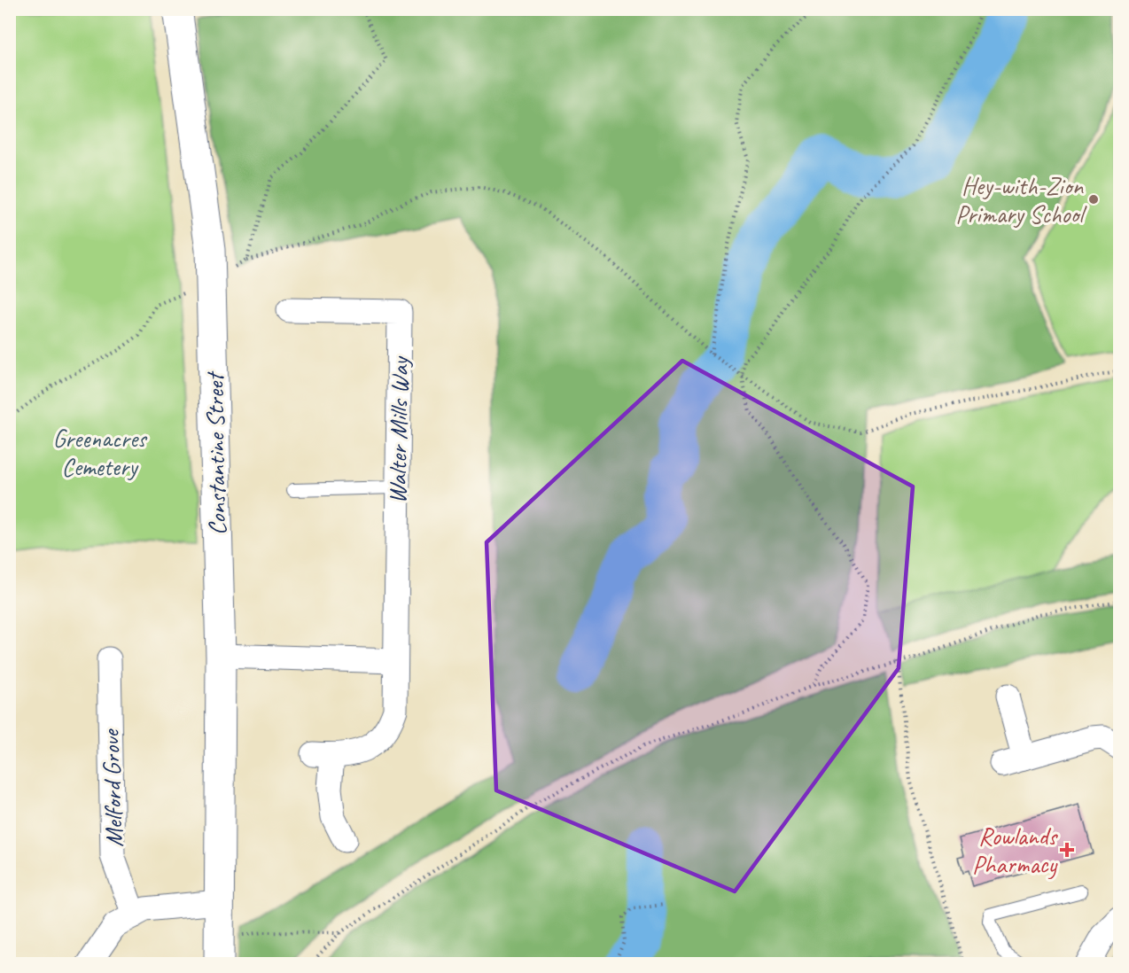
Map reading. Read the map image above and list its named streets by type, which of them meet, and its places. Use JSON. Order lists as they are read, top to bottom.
{
  "streets": {
    "street": ["Walter Mills Way", "Constantine Street", "Melford Grove"]
  },
  "parks": ["Greenacres Cemetery"],
  "places": {
    "other": ["Hey-with-Zion Primary School"],
    "health": ["Rowlands Pharmacy"]
  }
}
